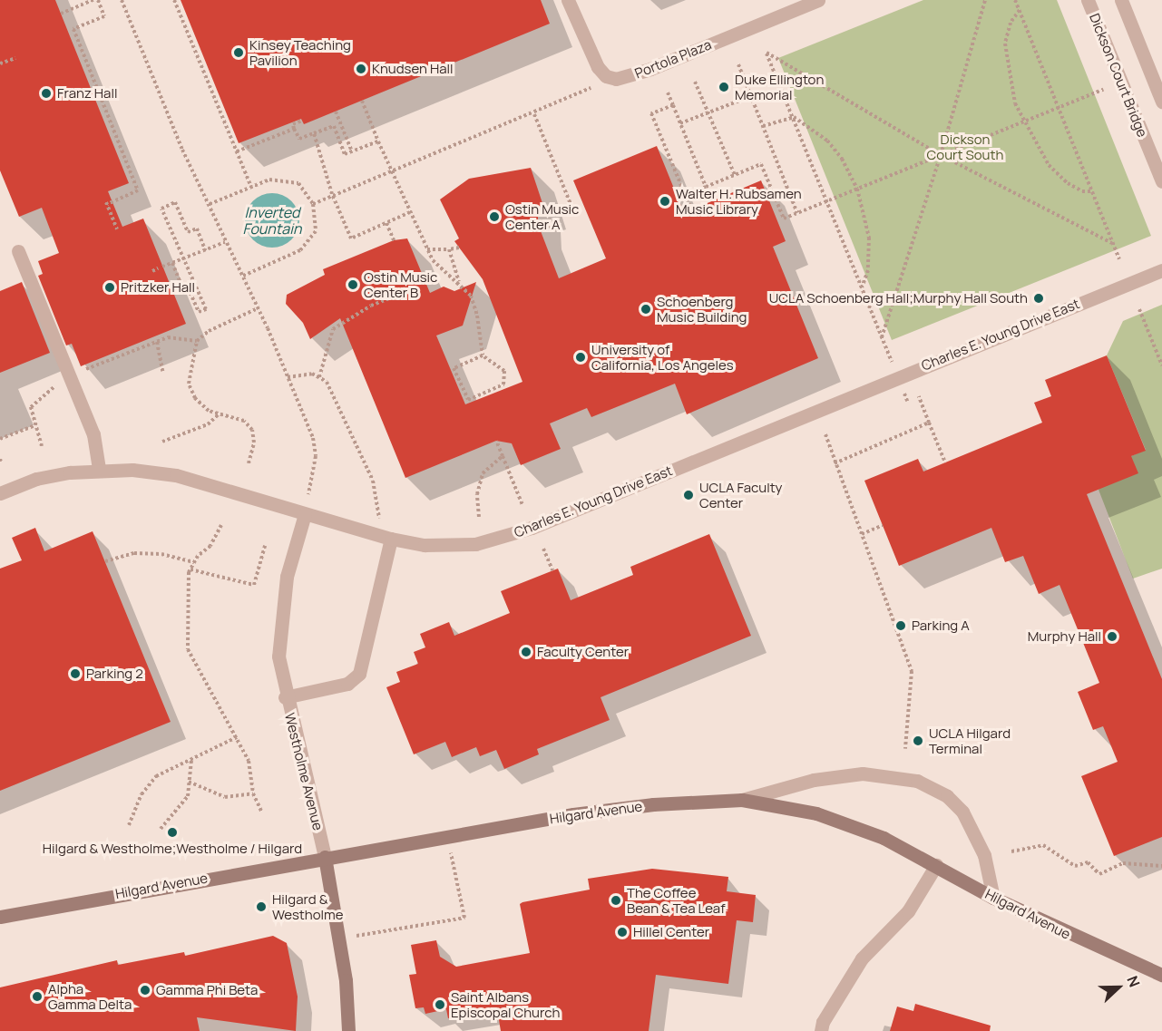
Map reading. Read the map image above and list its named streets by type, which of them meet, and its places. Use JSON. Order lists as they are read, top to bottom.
{
  "streets": {
    "street": [
      "Portola Plaza",
      "Dickson Court Bridge",
      "Charles E. Young Drive East",
      "Westholme Avenue",
      "Hilgard Avenue"
    ]
  },
  "crossings": [
    ["Charles E. Young Drive East", "Westholme Avenue"],
    ["Westholme Avenue", "Hilgard Avenue"]
  ],
  "water": ["Inverted Fountain"],
  "parks": ["Dickson Court South"],
  "places": [
    "Kinsey Teaching Pavilion",
    "Knudsen Hall",
    "Duke Ellington Memorial",
    "Franz Hall",
    "Walter H. Rubsamen Music Library",
    "Ostin Music Center A",
    "Ostin Music Center B",
    "Pritzker Hall",
    "UCLA Schoenberg Hall;Murphy Hall South",
    "Schoenberg Music Building",
    "University of California, Los Angeles",
    "UCLA Faculty Center",
    "Parking A",
    "Murphy Hall",
    "Faculty Center",
    "Parking 2",
    "UCLA Hilgard Terminal",
    "Hilgard & Westholme;Westholme / Hilgard",
    "The Coffee Bean & Tea Leaf",
    "Hilgard & Westholme",
    "Hillel Center",
    "Gamma Phi Beta",
    "Alpha Gamma Delta",
    "Saint Albans Episcopal Church"
  ],
  "north": "right"
}
